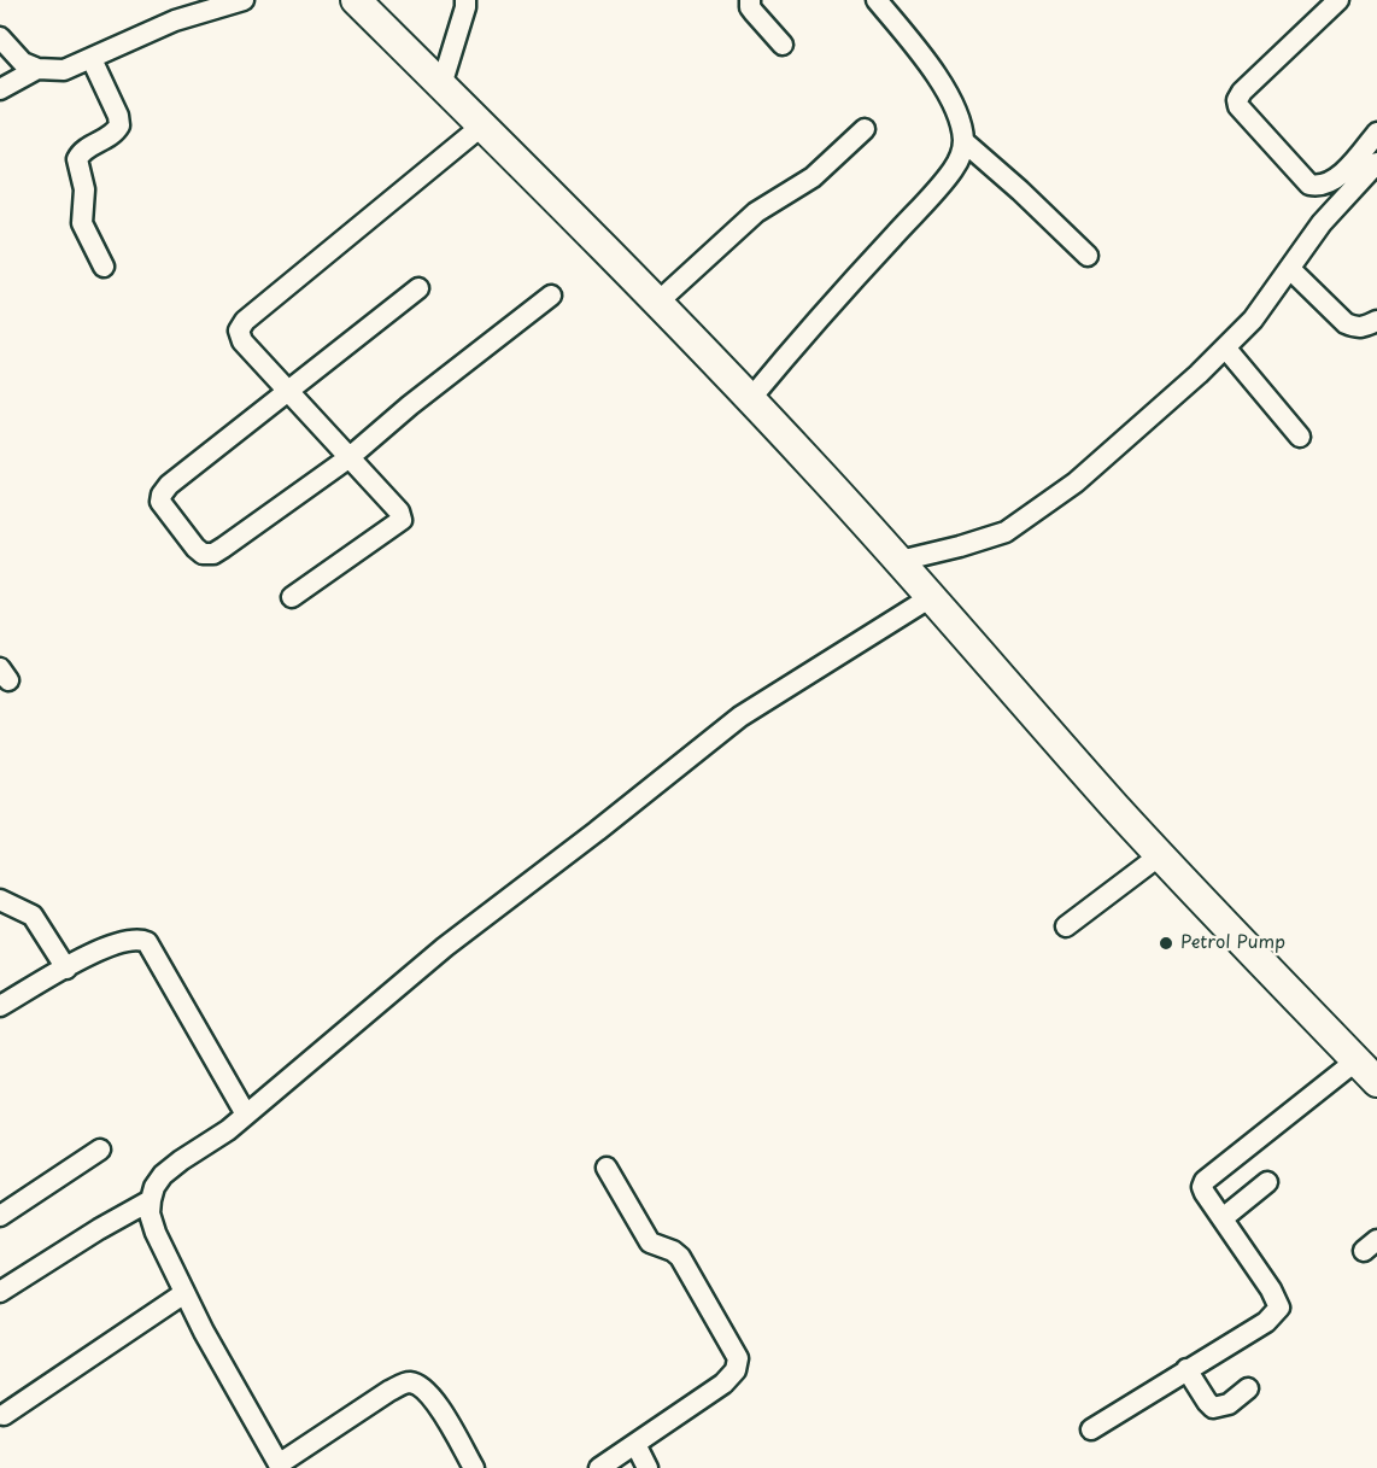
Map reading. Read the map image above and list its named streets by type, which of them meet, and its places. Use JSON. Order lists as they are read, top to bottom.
{
  "places": ["Petrol Pump"]
}
